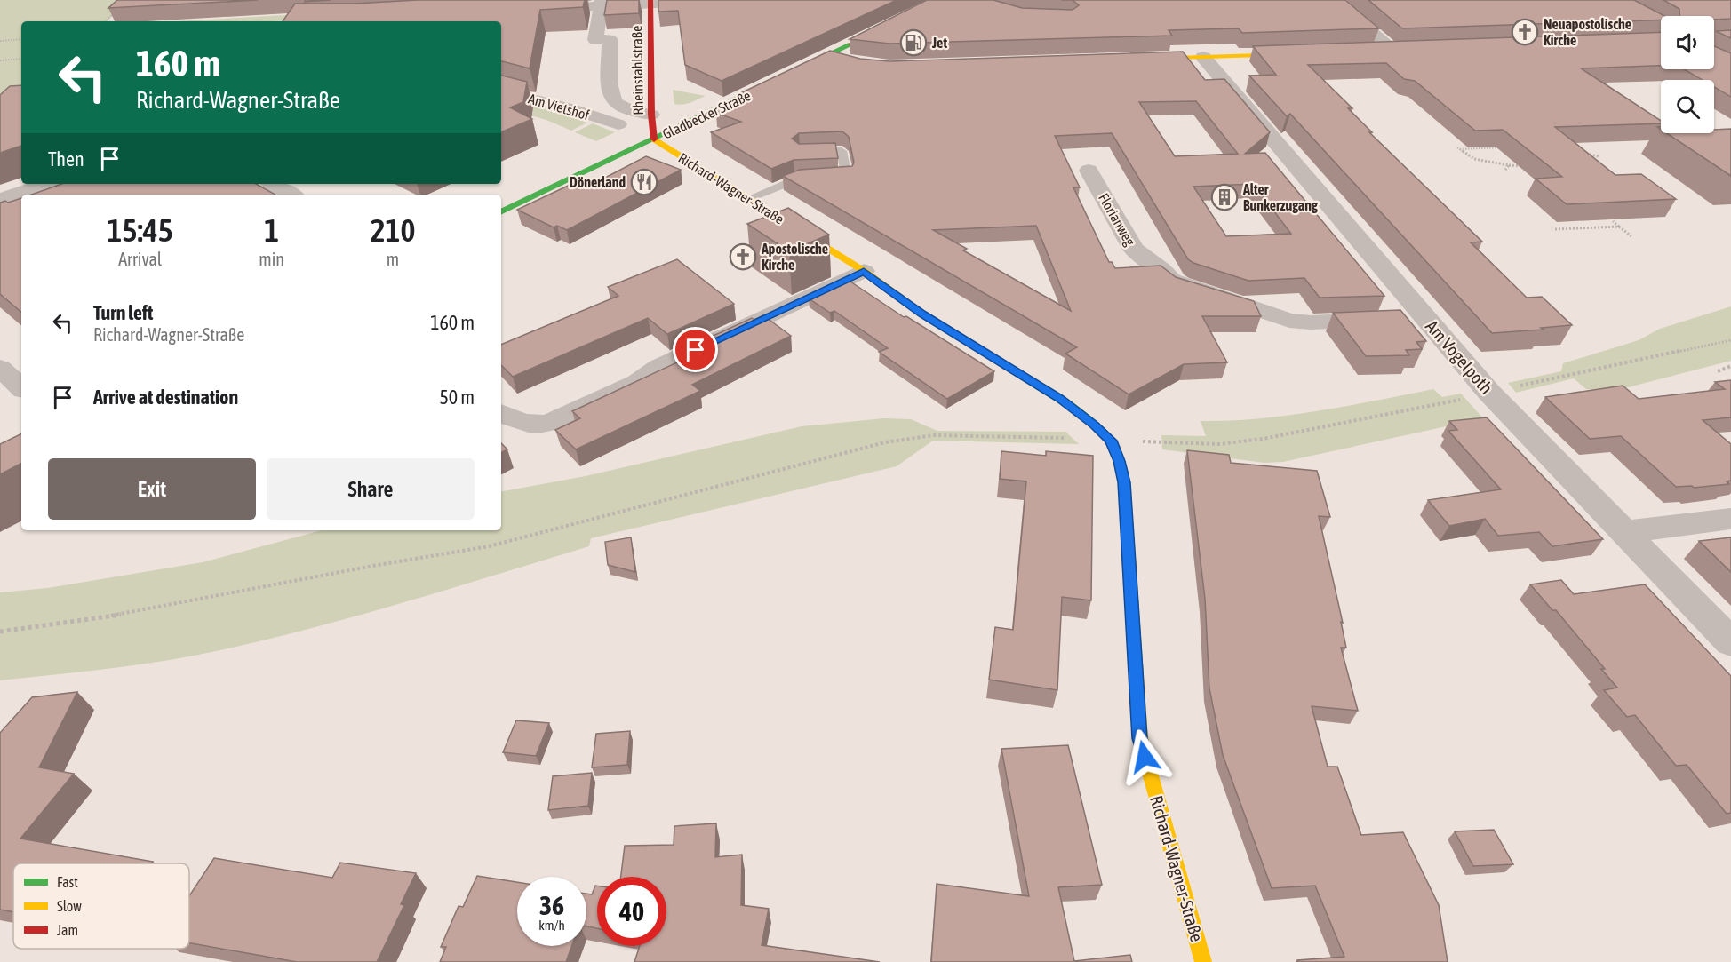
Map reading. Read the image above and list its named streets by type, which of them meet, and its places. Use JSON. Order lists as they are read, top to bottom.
{
  "streets": {
    "street": [
      "Rheinstahlstraße",
      "Am Vietshof",
      "Gladbecker Straße",
      "Richard-Wagner-Straße",
      "Florianweg",
      "Am Vogelpoth"
    ]
  },
  "crossings": [
    ["Rheinstahlstraße", "Am Vietshof"],
    ["Rheinstahlstraße", "Gladbecker Straße"],
    ["Rheinstahlstraße", "Richard-Wagner-Straße"],
    ["Gladbecker Straße", "Richard-Wagner-Straße"],
    ["Florianweg", "Am Vogelpoth"]
  ],
  "places": {
    "church": ["Neuapostolische Kirche", "Apostolische Kirche"],
    "fuel station": ["Jet"],
    "restaurant": ["Dönerland"],
    "building": ["Alter Bunkerzugang"]
  },
  "legend": ["Fast", "Slow", "Jam"],
  "page": {
    "turn": ["160 m", "Richard-Wagner-Straße"],
    "then": "Then",
    "eta": [
      "15:45",
      "Arrival",
      "1",
      "min",
      "210",
      "m"
    ],
    "list": [
      {
        "name": "Turn left",
        "note": "Richard-Wagner-Straße",
        "value": "160 m"
      },
      {
        "name": "Arrive at destination",
        "value": "50 m"
      }
    ],
    "buttons": ["Exit", "Share"],
    "speed": "36 km/h",
    "limit": "40"
  }
}
